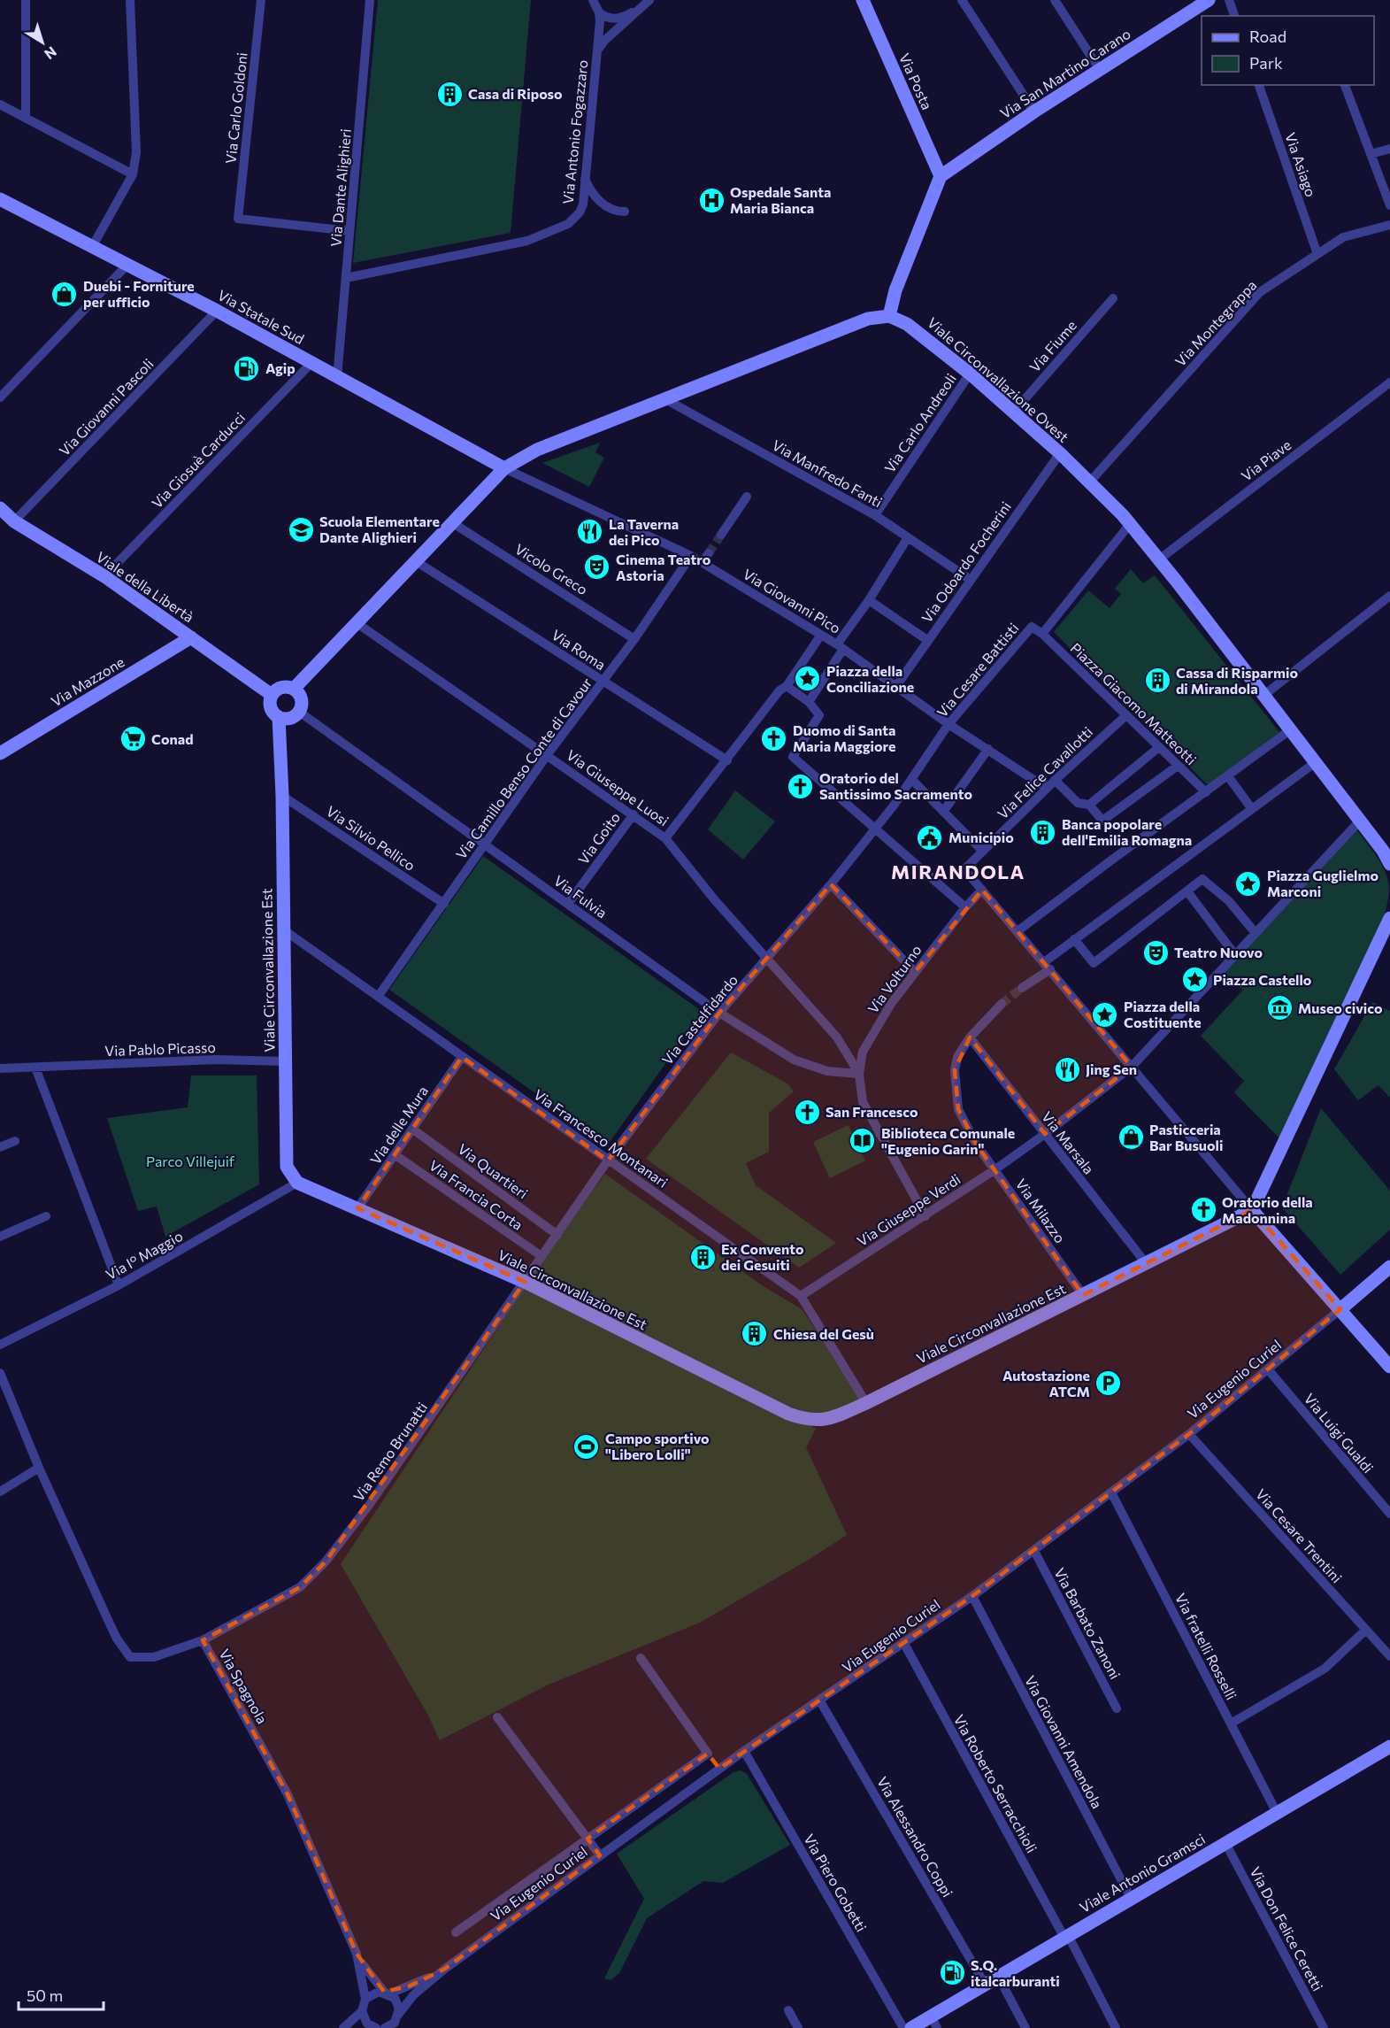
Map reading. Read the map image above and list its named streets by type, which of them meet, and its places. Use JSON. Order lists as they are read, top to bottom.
{
  "streets": {
    "main road": [
      "Via San Martino Carano",
      "Via Posta",
      "Via Statale Sud",
      "Viale Circonvallazione Ovest",
      "Viale della Libertà",
      "Via Mazzone",
      "Viale Circonvallazione Est",
      "Viale Antonio Gramsci"
    ],
    "street": [
      "Via Carlo Goldoni",
      "Via Antonio Fogazzaro",
      "Via Asiago",
      "Via Dante Alighieri",
      "Via Montegrappa",
      "Via Fiume",
      "Via Giovanni Pascoli",
      "Via Carlo Andreoli",
      "Via Giosuè Carducci",
      "Via Piave",
      "Via Manfredo Fanti",
      "Via Odoardo Focherini",
      "Vicolo Greco",
      "Via Giovanni Pico",
      "Via Roma",
      "Via Cesare Battisti",
      "Piazza Giacomo Matteotti",
      "Via Camillo Benso Conte di Cavour",
      "Via Felice Cavallotti",
      "Via Giuseppe Luosi",
      "Via Silvio Pellico",
      "Via Goito",
      "Via Fulvia",
      "Via Volturno",
      "Via Castelfidardo",
      "Via Pablo Picasso",
      "Via delle Mura",
      "Via Francesco Montanari",
      "Via Marsala",
      "Via Quartieri",
      "Via Francia Corta",
      "Via Giuseppe Verdi",
      "Via Milazzo",
      "Via I° Maggio",
      "Via Eugenio Curiel",
      "Via Luigi Gualdi",
      "Via Remo Brunatti",
      "Via Cesare Trentini",
      "Via Barbato Zanoni",
      "Via fratelli Rosselli",
      "Via Spagnola",
      "Via Giovanni Amendola",
      "Via Roberto Serracchioli",
      "Via Alessandro Coppi",
      "Via Piero Gobetti",
      "Via Don Felice Ceretti"
    ]
  },
  "crossings": [
    ["Via San Martino Carano", "Via Posta"],
    ["Via Carlo Goldoni", "Via Dante Alighieri"],
    ["Via Antonio Fogazzaro", "Via Dante Alighieri"],
    ["Via Asiago", "Via Montegrappa"],
    ["Via Dante Alighieri", "Via Statale Sud"],
    ["Via Statale Sud", "Via Giovanni Pascoli"],
    ["Via Statale Sud", "Via Giosuè Carducci"],
    ["Via Statale Sud", "Via Giovanni Pico"],
    ["Via Montegrappa", "Viale Circonvallazione Ovest"],
    ["Via Fiume", "Viale Circonvallazione Ovest"],
    ["Viale Circonvallazione Ovest", "Via Carlo Andreoli"],
    ["Viale Circonvallazione Ovest", "Via Piave"],
    ["Viale Circonvallazione Ovest", "Via Odoardo Focherini"],
    ["Viale Circonvallazione Ovest", "Via Cesare Battisti"],
    ["Via Giovanni Pascoli", "Viale della Libertà"],
    ["Via Carlo Andreoli", "Via Manfredo Fanti"],
    ["Via Giosuè Carducci", "Viale della Libertà"],
    ["Via Manfredo Fanti", "Via Odoardo Focherini"],
    ["Via Odoardo Focherini", "Via Giovanni Pico"],
    ["Vicolo Greco", "Via Camillo Benso Conte di Cavour"],
    ["Viale della Libertà", "Via Mazzone"],
    ["Viale della Libertà", "Via Fulvia"],
    ["Viale della Libertà", "Viale Circonvallazione Est"],
    ["Via Giovanni Pico", "Via Cesare Battisti"],
    ["Via Giovanni Pico", "Via Camillo Benso Conte di Cavour"],
    ["Via Giovanni Pico", "Via Felice Cavallotti"],
    ["Via Roma", "Via Camillo Benso Conte di Cavour"],
    ["Via Cesare Battisti", "Piazza Giacomo Matteotti"],
    ["Via Cesare Battisti", "Via Castelfidardo"],
    ["Piazza Giacomo Matteotti", "Via Felice Cavallotti"],
    ["Via Camillo Benso Conte di Cavour", "Via Giuseppe Luosi"],
    ["Via Camillo Benso Conte di Cavour", "Via Silvio Pellico"],
    ["Via Camillo Benso Conte di Cavour", "Via Fulvia"],
    ["Via Camillo Benso Conte di Cavour", "Via Francesco Montanari"],
    ["Via Giuseppe Luosi", "Via Goito"],
    ["Via Giuseppe Luosi", "Via Fulvia"],
    ["Via Giuseppe Luosi", "Via Volturno"],
    ["Via Giuseppe Luosi", "Via Castelfidardo"],
    ["Via Silvio Pellico", "Viale Circonvallazione Est"],
    ["Via Goito", "Via Fulvia"],
    ["Via Fulvia", "Viale Circonvallazione Est"],
    ["Via Fulvia", "Via Volturno"],
    ["Via Fulvia", "Via Castelfidardo"],
    ["Viale Circonvallazione Est", "Via Pablo Picasso"],
    ["Viale Circonvallazione Est", "Via delle Mura"],
    ["Viale Circonvallazione Est", "Via Francesco Montanari"],
    ["Viale Circonvallazione Est", "Via Marsala"],
    ["Viale Circonvallazione Est", "Via Milazzo"],
    ["Viale Circonvallazione Est", "Via I° Maggio"],
    ["Viale Circonvallazione Est", "Via Remo Brunatti"],
    ["Via Castelfidardo", "Via Francesco Montanari"],
    ["Via Castelfidardo", "Via Quartieri"],
    ["Via Castelfidardo", "Via Remo Brunatti"],
    ["Via delle Mura", "Via Francesco Montanari"],
    ["Via delle Mura", "Via Quartieri"],
    ["Via delle Mura", "Via Francia Corta"],
    ["Via Francesco Montanari", "Via Giuseppe Verdi"],
    ["Via Marsala", "Via Giuseppe Verdi"],
    ["Via Marsala", "Via Milazzo"],
    ["Via Quartieri", "Via Remo Brunatti"],
    ["Via Francia Corta", "Via Remo Brunatti"],
    ["Via Giuseppe Verdi", "Via Milazzo"],
    ["Via Eugenio Curiel", "Via Luigi Gualdi"],
    ["Via Eugenio Curiel", "Via Cesare Trentini"],
    ["Via Eugenio Curiel", "Via Barbato Zanoni"],
    ["Via Eugenio Curiel", "Via fratelli Rosselli"],
    ["Via Eugenio Curiel", "Via Spagnola"],
    ["Via Eugenio Curiel", "Via Giovanni Amendola"],
    ["Via Eugenio Curiel", "Via Roberto Serracchioli"],
    ["Via Eugenio Curiel", "Via Alessandro Coppi"],
    ["Via Eugenio Curiel", "Via Piero Gobetti"],
    ["Via Remo Brunatti", "Via Spagnola"],
    ["Via fratelli Rosselli", "Viale Antonio Gramsci"],
    ["Via Giovanni Amendola", "Viale Antonio Gramsci"],
    ["Via Roberto Serracchioli", "Viale Antonio Gramsci"],
    ["Via Alessandro Coppi", "Viale Antonio Gramsci"],
    ["Viale Antonio Gramsci", "Via Don Felice Ceretti"]
  ],
  "districts": ["MIRANDOLA"],
  "parks": ["Parco Villejuif"],
  "places": {
    "building": [
      "Casa di Riposo",
      "Cassa di Risparmio di Mirandola",
      "Banca popolare dell'Emilia Romagna",
      "Ex Convento dei Gesuiti",
      "Chiesa del Gesù"
    ],
    "hospital": ["Ospedale Santa Maria Bianca"],
    "shop": ["Duebi - Forniture per ufficio", "Pasticceria Bar Busuoli"],
    "fuel station": ["Agip", "S.Q. italcarburanti"],
    "school or university": ["Scuola Elementare Dante Alighieri"],
    "restaurant": ["La Taverna dei Pico", "Jing Sen"],
    "theatre": ["Cinema Teatro Astoria", "Teatro Nuovo"],
    "place": [
      "Piazza della Conciliazione",
      "Piazza Guglielmo Marconi",
      "Piazza Castello",
      "Piazza della Costituente"
    ],
    "church": [
      "Duomo di Santa Maria Maggiore",
      "Oratorio del Santissimo Sacramento",
      "San Francesco",
      "Oratorio della Madonnina"
    ],
    "supermarket": ["Conad"],
    "public building": ["Municipio"],
    "museum": ["Museo civico"],
    "library": ["Biblioteca Comunale \"Eugenio Garin\""],
    "parking": ["Autostazione ATCM"],
    "sports": ["Campo sportivo \"Libero Lolli\""]
  },
  "legend": ["Road", "Park"],
  "scale_bar": "50 m",
  "north": "bottom right"
}
